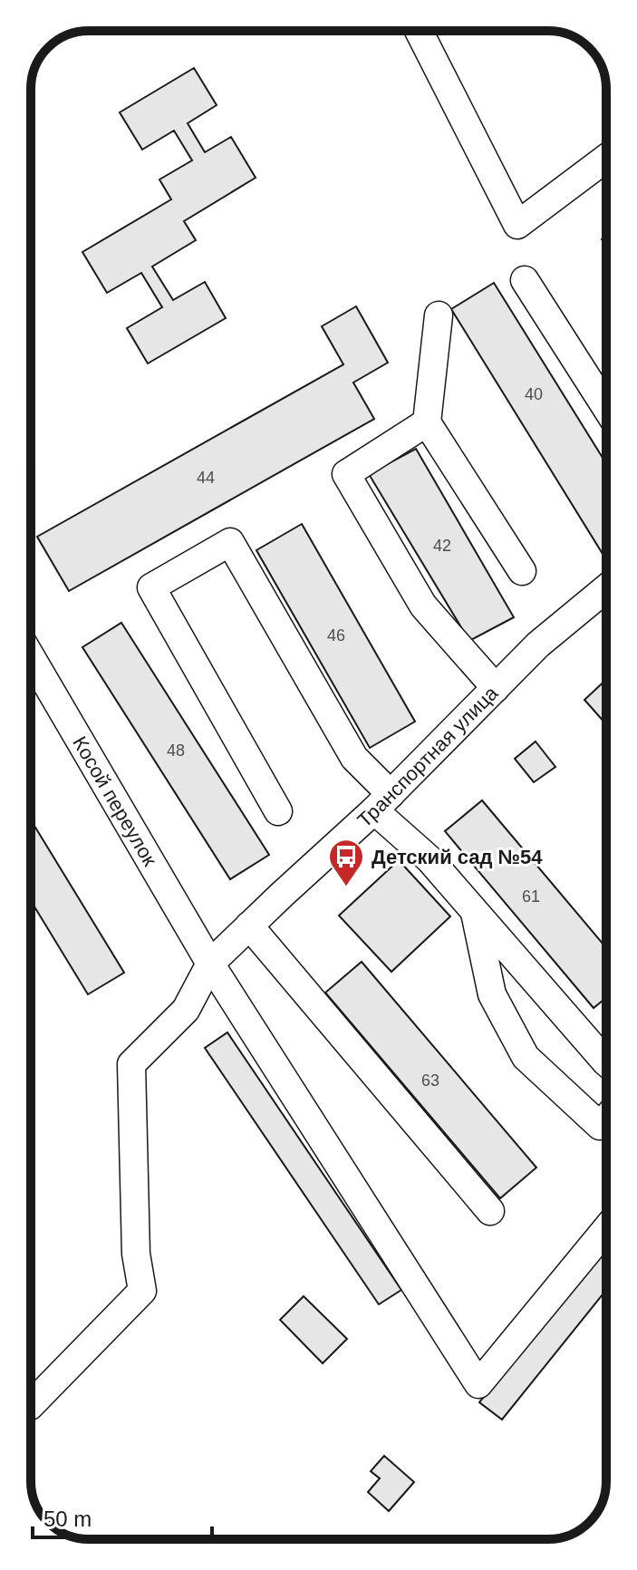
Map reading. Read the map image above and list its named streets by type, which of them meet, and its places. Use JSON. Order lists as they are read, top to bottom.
{
  "streets": {
    "street": ["Транспортная улица", "Косой переулок"]
  },
  "crossings": [
    ["Транспортная улица", "Косой переулок"]
  ],
  "places": {
    "bus stop": ["Детский сад №54"]
  },
  "house_numbers": [
    "40",
    "44",
    "42",
    "46",
    "48",
    "61",
    "63"
  ],
  "scale_bar": "50 m"
}
